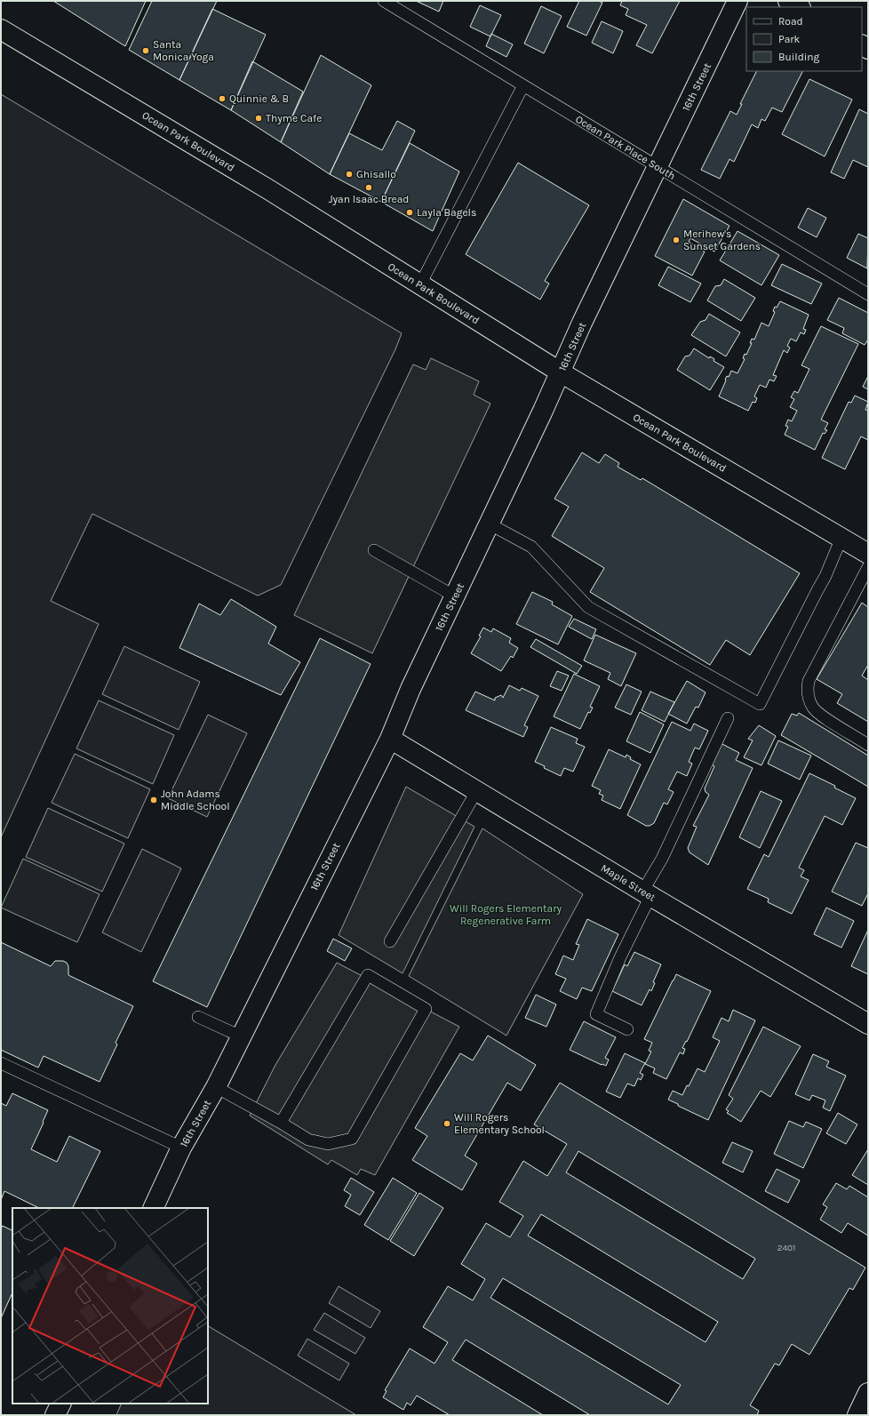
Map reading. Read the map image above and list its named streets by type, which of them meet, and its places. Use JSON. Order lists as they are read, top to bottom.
{
  "streets": {
    "street": ["16th Street", "Ocean Park Boulevard", "Maple Street"],
    "lane": ["Ocean Park Place South"]
  },
  "crossings": [
    ["16th Street", "Ocean Park Boulevard"],
    ["16th Street", "Ocean Park Place South"],
    ["16th Street", "Maple Street"]
  ],
  "parks": ["Will Rogers Elementary Regenerative Farm"],
  "places": [
    "Santa Monica Yoga",
    "Quinnie & B",
    "Thyme Cafe",
    "Ghisallo",
    "Jyan Isaac Bread",
    "Layla Bagels",
    "Merihew's Sunset Gardens",
    "John Adams Middle School",
    "Will Rogers Elementary School"
  ],
  "house_numbers": ["2401"],
  "legend": ["Road", "Park", "Building"]
}
